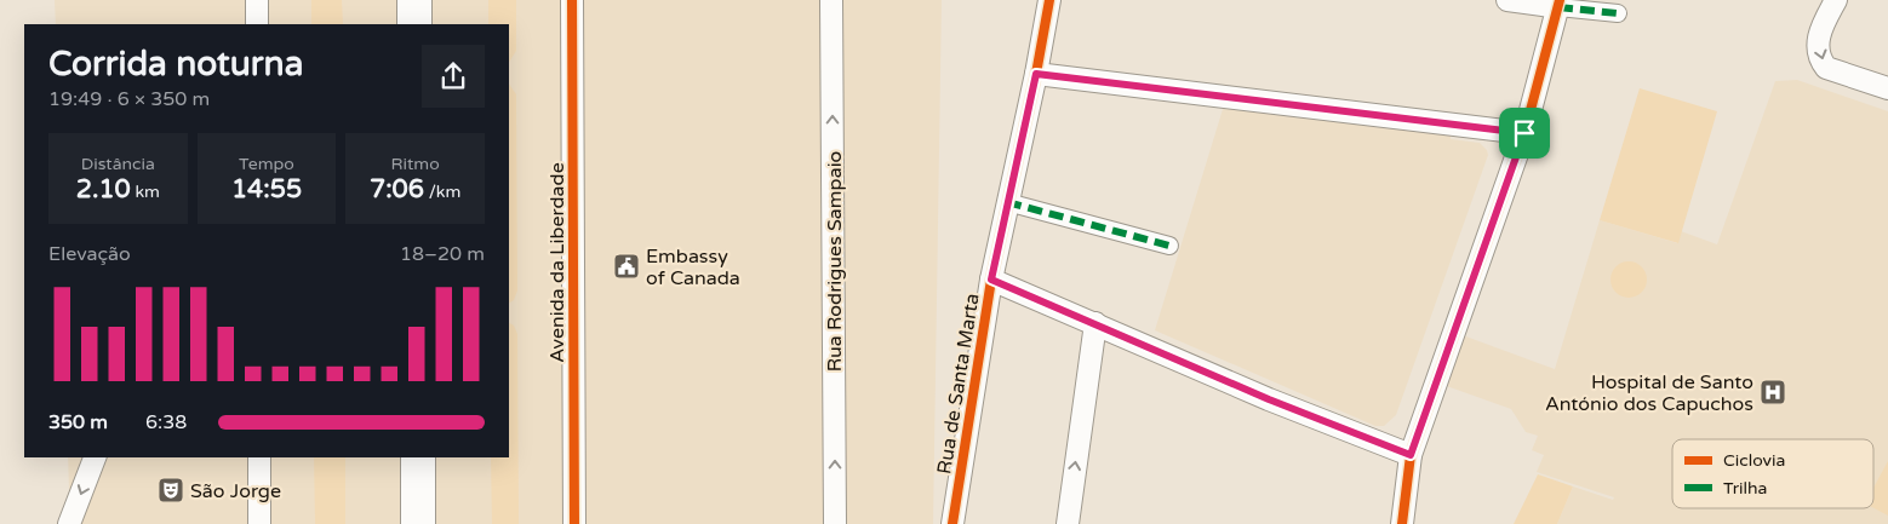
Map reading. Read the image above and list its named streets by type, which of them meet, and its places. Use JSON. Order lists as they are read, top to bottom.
{
  "streets": {
    "street": ["Rua Rodrigues Sampaio", "Avenida da Liberdade", "Rua de Santa Marta"]
  },
  "one_way": ["Rua Rodrigues Sampaio"],
  "places": {
    "public building": ["Embassy of Canada"],
    "hospital": ["Hospital de Santo António dos Capuchos"],
    "theatre": ["São Jorge"]
  },
  "legend": ["Ciclovia", "Trilha"],
  "page": {
    "heading": ["Corrida noturna", "19:49 · 6 × 350 m"],
    "stats": [
      ["Distância", "2.10 km"],
      ["Tempo", "14:55"],
      ["Ritmo", "7:06 /km"]
    ],
    "chart": ["Elevação", "18–20 m"],
    "list": [
      {
        "name": "350 m",
        "note": "6:38"
      }
    ]
  }
}
